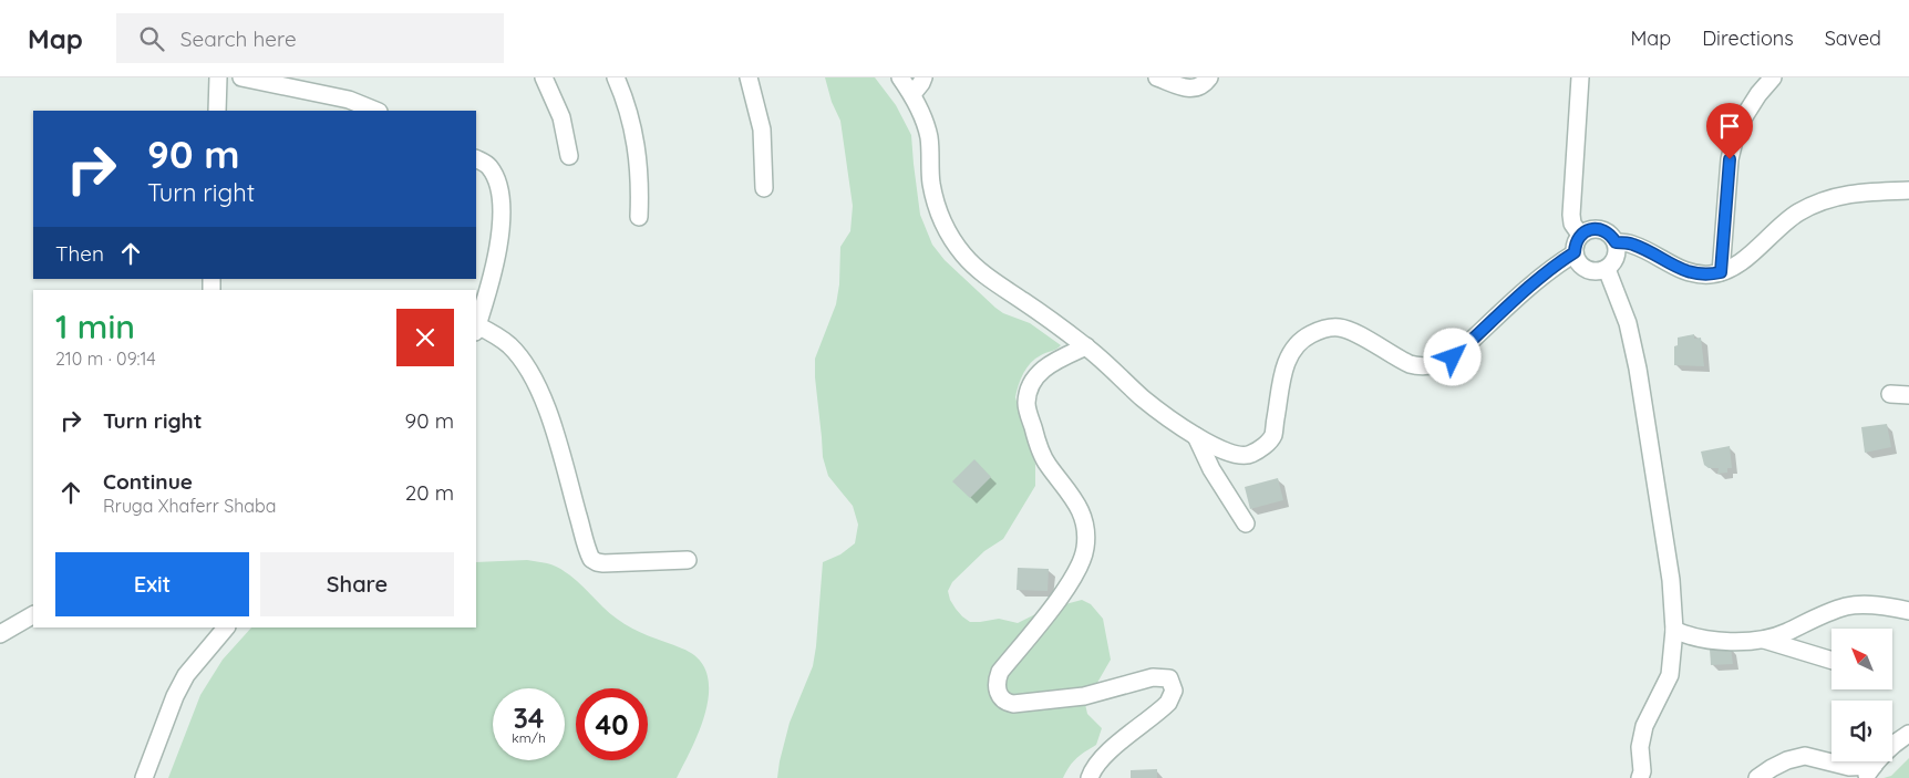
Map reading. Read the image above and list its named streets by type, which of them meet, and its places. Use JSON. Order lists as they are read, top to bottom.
{
  "north": "top left",
  "page": {
    "header": "Map",
    "search": "Search here",
    "nav": ["Map", "Directions", "Saved"],
    "turn": ["90 m", "Turn right"],
    "then": "Then",
    "heading": ["1 min", "210 m · 09:14"],
    "list": [
      {
        "name": "Turn right",
        "value": "90 m"
      },
      {
        "name": "Continue",
        "note": "Rruga Xhaferr Shaba",
        "value": "20 m"
      }
    ],
    "buttons": ["Exit", "Share"],
    "speed": "34 km/h",
    "limit": "40"
  }
}
